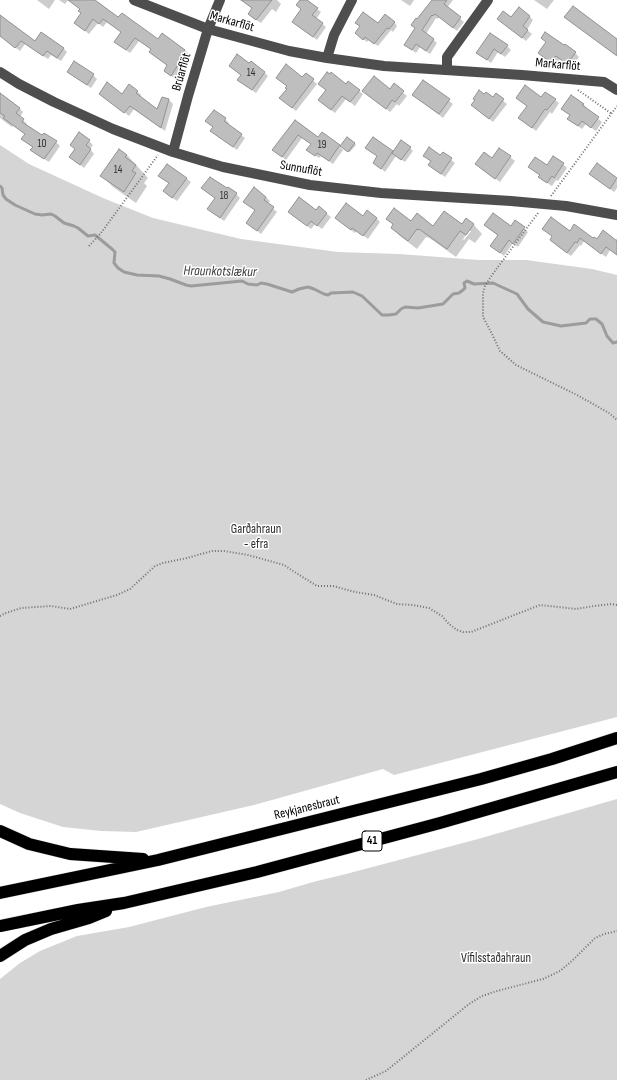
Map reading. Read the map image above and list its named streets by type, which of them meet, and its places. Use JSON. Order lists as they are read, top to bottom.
{
  "streets": {
    "highway": ["Reykjanesbraut", "41"],
    "street": ["Markarflöt", "Brúarflöt", "Sunnuflöt"]
  },
  "crossings": [
    ["Markarflöt", "Brúarflöt"],
    ["Brúarflöt", "Sunnuflöt"]
  ],
  "water": ["Hraunkotslækur"],
  "parks": ["Garðahraun - efra", "Vífilsstaðahraun"],
  "house_numbers": [
    "14",
    "10",
    "19",
    "14",
    "18"
  ]
}
